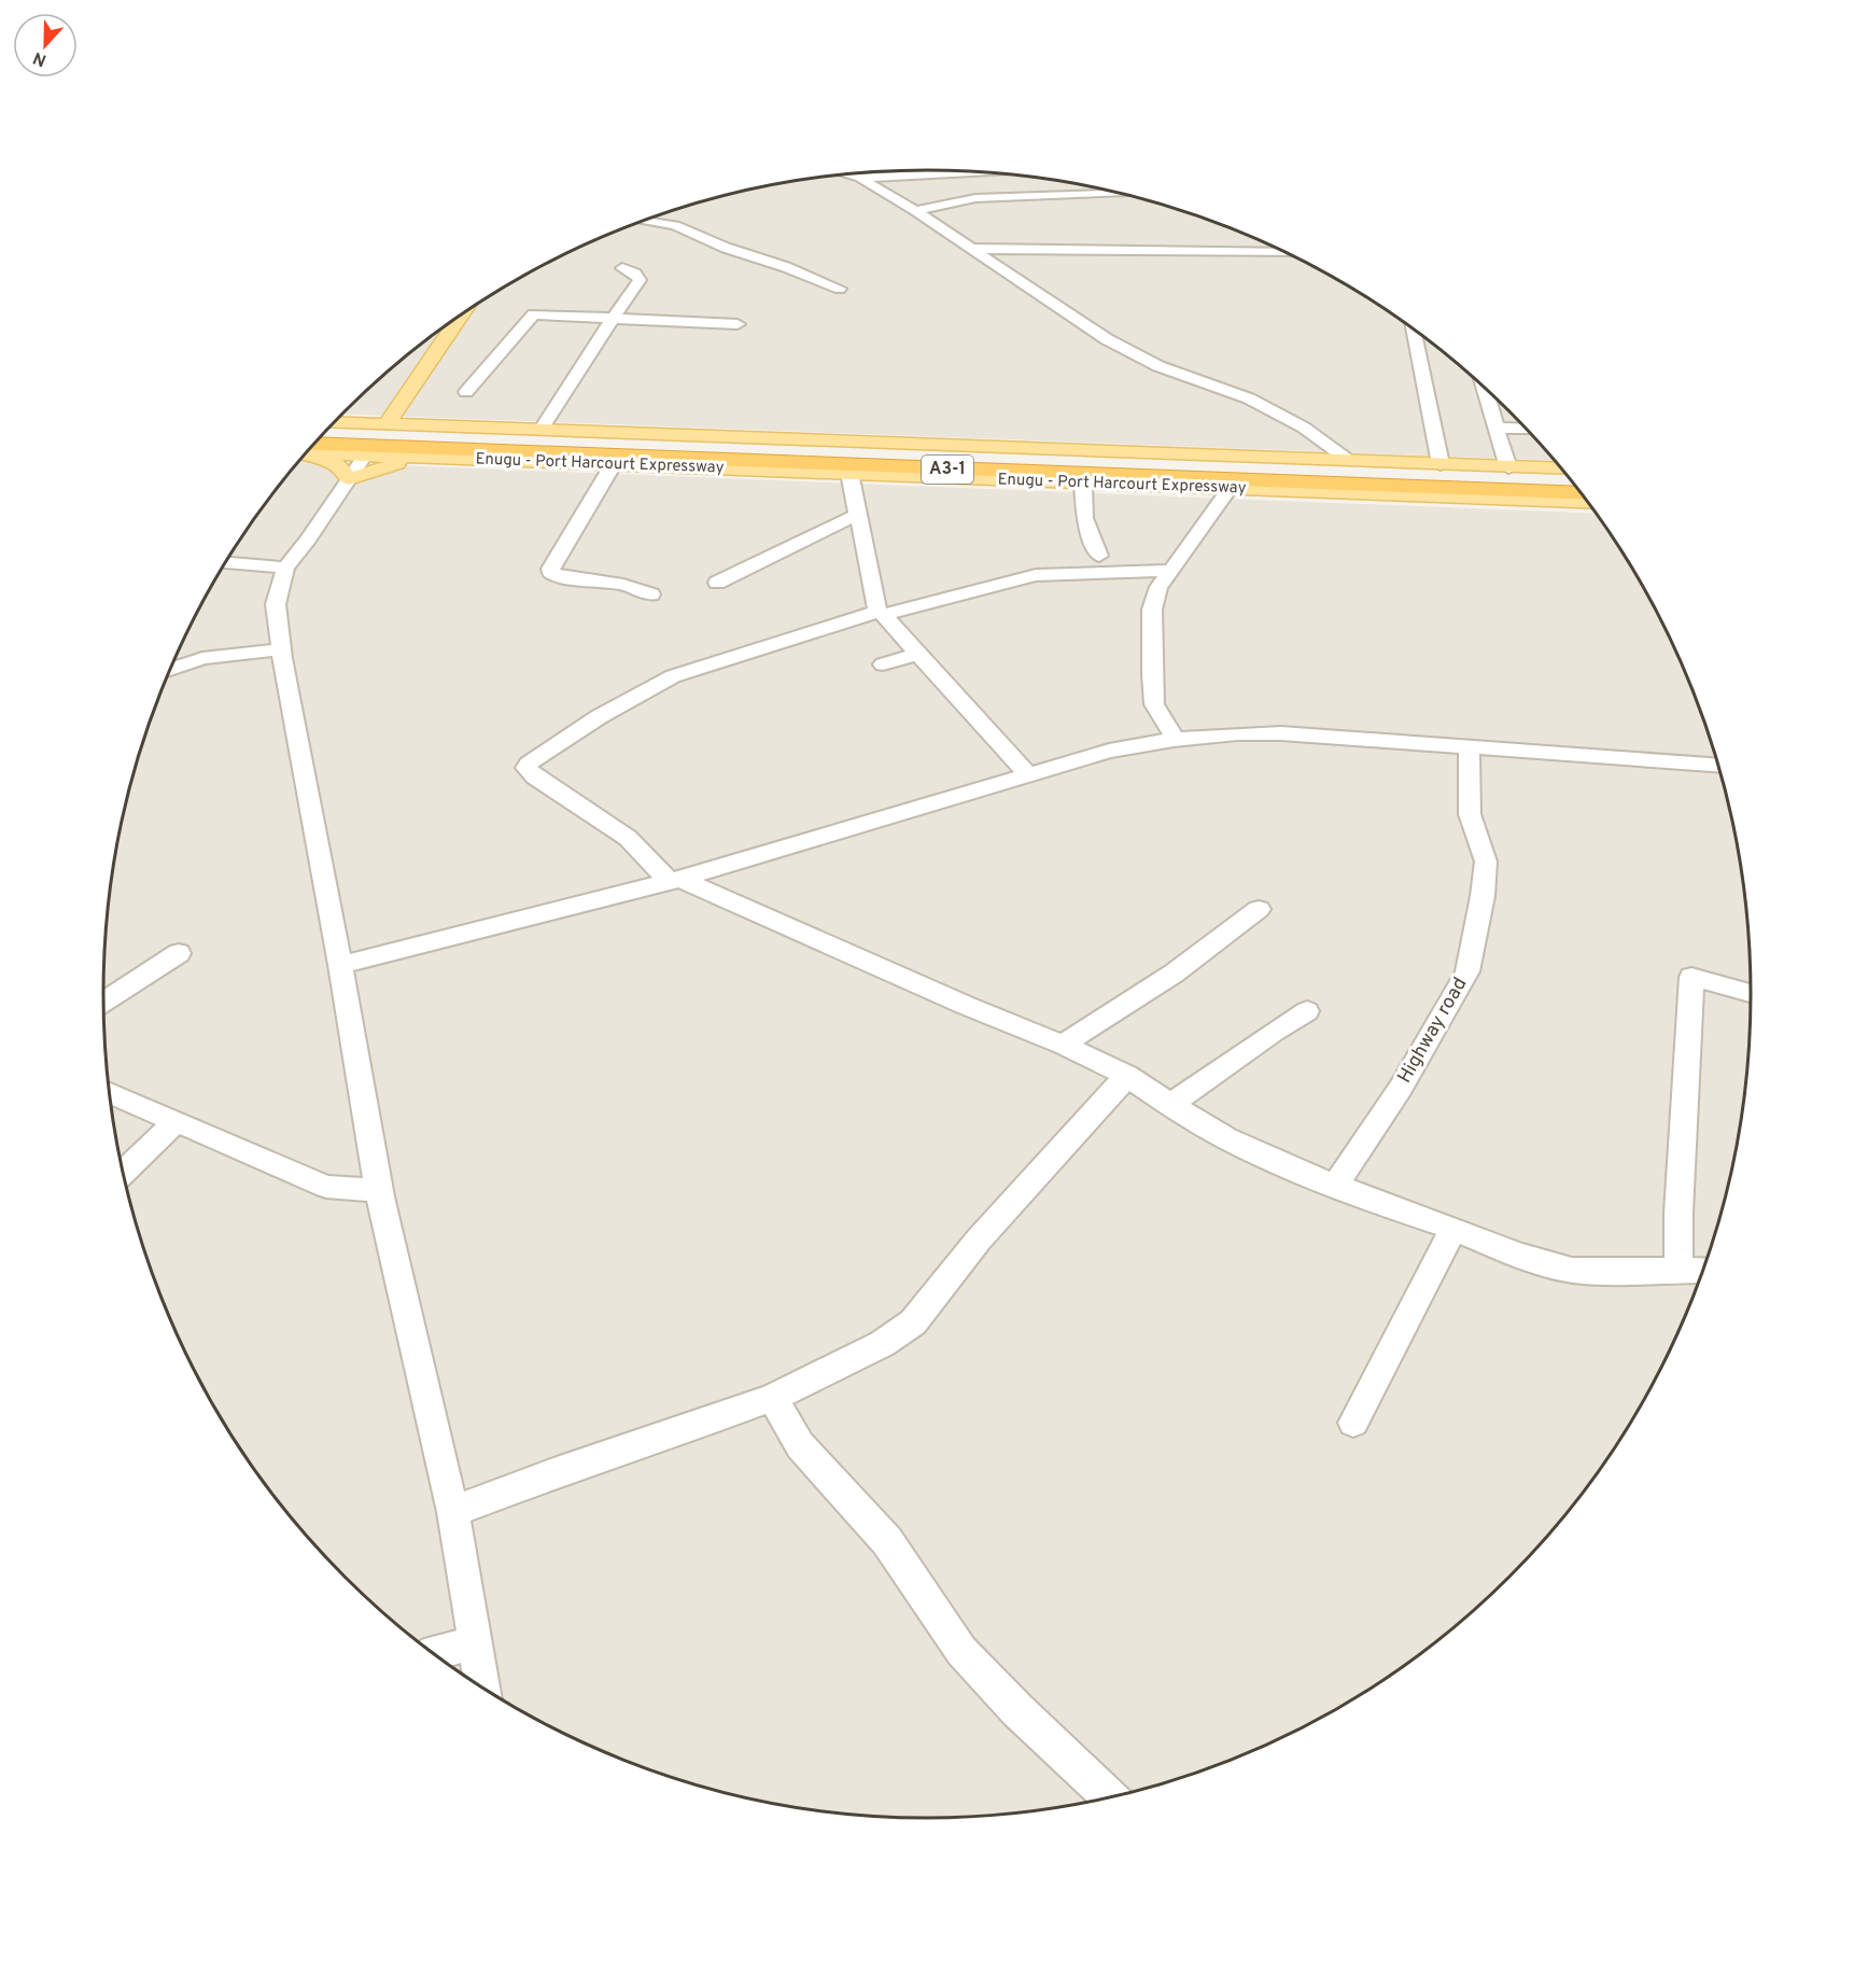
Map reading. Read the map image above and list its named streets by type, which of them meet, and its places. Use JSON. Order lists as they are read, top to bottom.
{
  "streets": {
    "highway": ["Enugu - Port Harcourt Expressway", "A3-1"],
    "street": ["Highway road"]
  },
  "north": "bottom"
}
